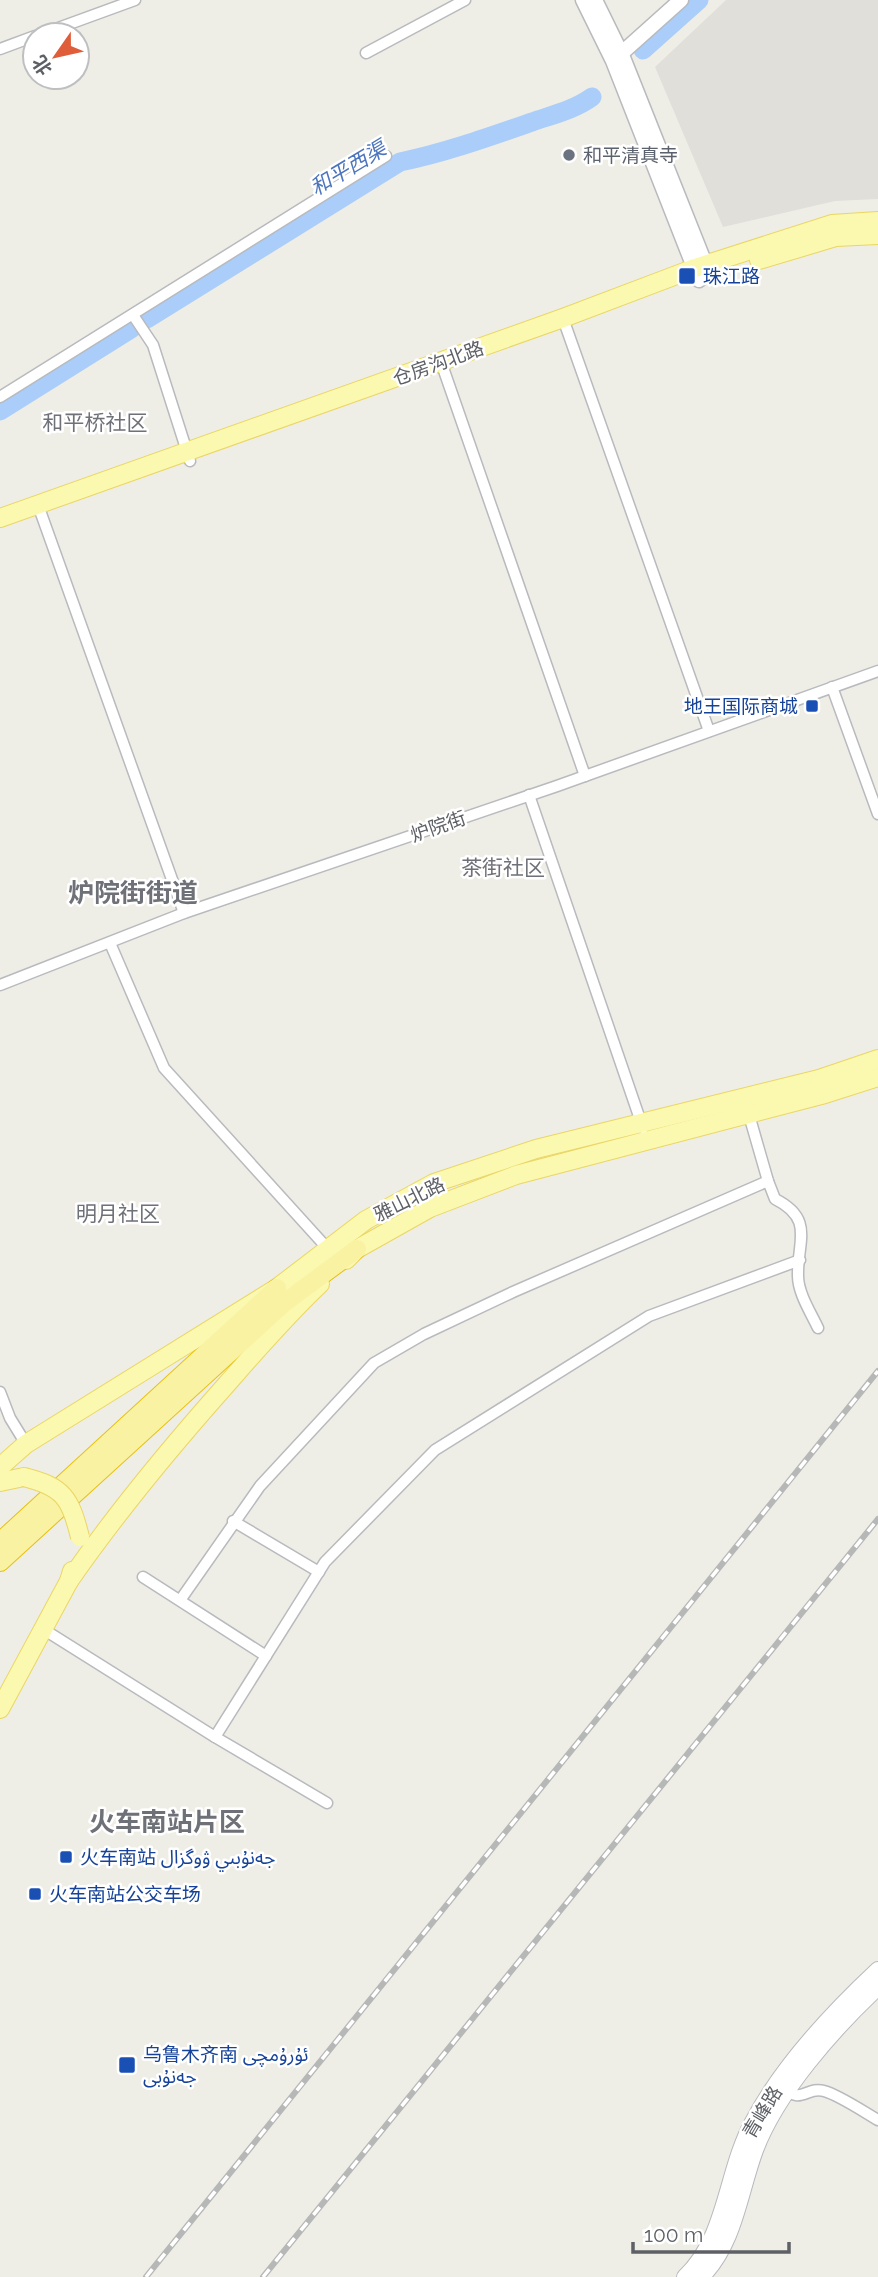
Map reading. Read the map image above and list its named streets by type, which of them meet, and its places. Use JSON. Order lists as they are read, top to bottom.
{
  "streets": {
    "highway": ["雅山北路"],
    "main road": ["仓房沟北路", "青峰路"],
    "street": ["炉院街"]
  },
  "districts": [
    "和平桥社区",
    "茶街社区",
    "炉院街街道",
    "明月社区",
    "火车南站片区"
  ],
  "water": ["和平西渠"],
  "places": {
    "other": ["和平清真寺"],
    "transit": [
      "珠江路",
      "地王国际商城",
      "火车南站 جەنۇبىي ۋوگزال",
      "火车南站公交车场",
      "乌鲁木齐南 ئۇرۇمچى جەنۇبى"
    ]
  },
  "scale_bar": "100 m",
  "north": "bottom left"
}
